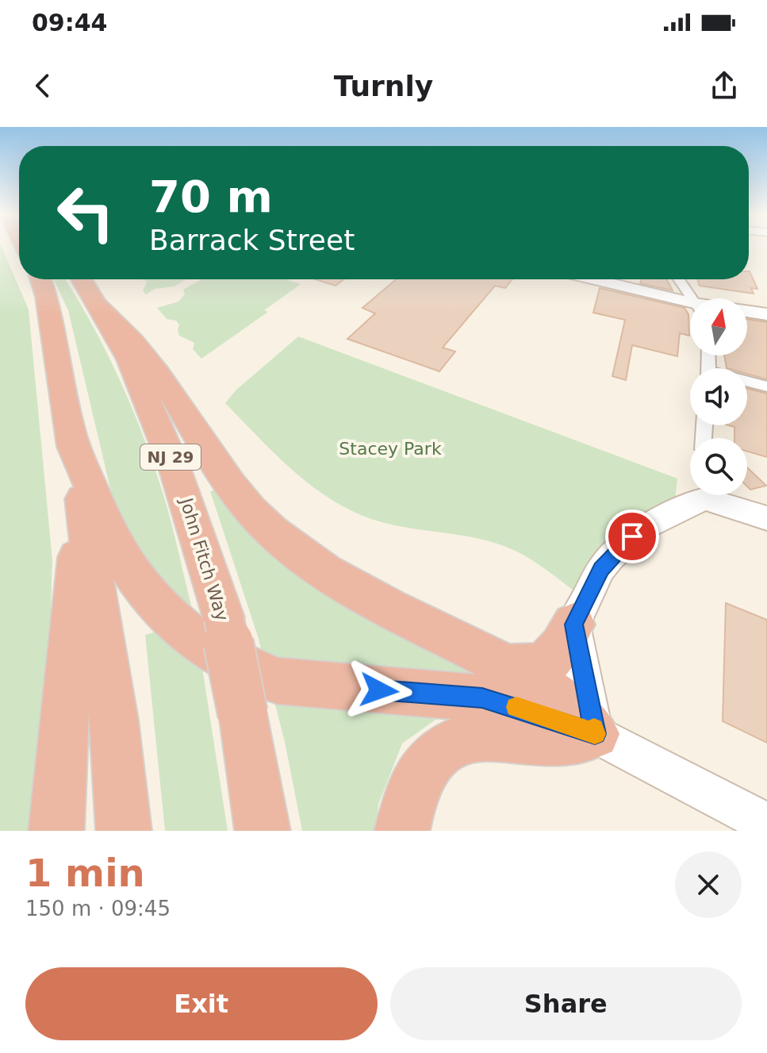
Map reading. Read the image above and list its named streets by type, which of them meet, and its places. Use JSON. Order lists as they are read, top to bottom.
{
  "streets": {
    "highway": ["NJ 29", "John Fitch Way"]
  },
  "parks": ["Stacey Park"],
  "north": "top",
  "page": {
    "status": "09:44",
    "header": "Turnly",
    "turn": ["70 m", "Barrack Street"],
    "heading": ["1 min", "150 m · 09:45"],
    "buttons": ["Exit", "Share"]
  }
}
